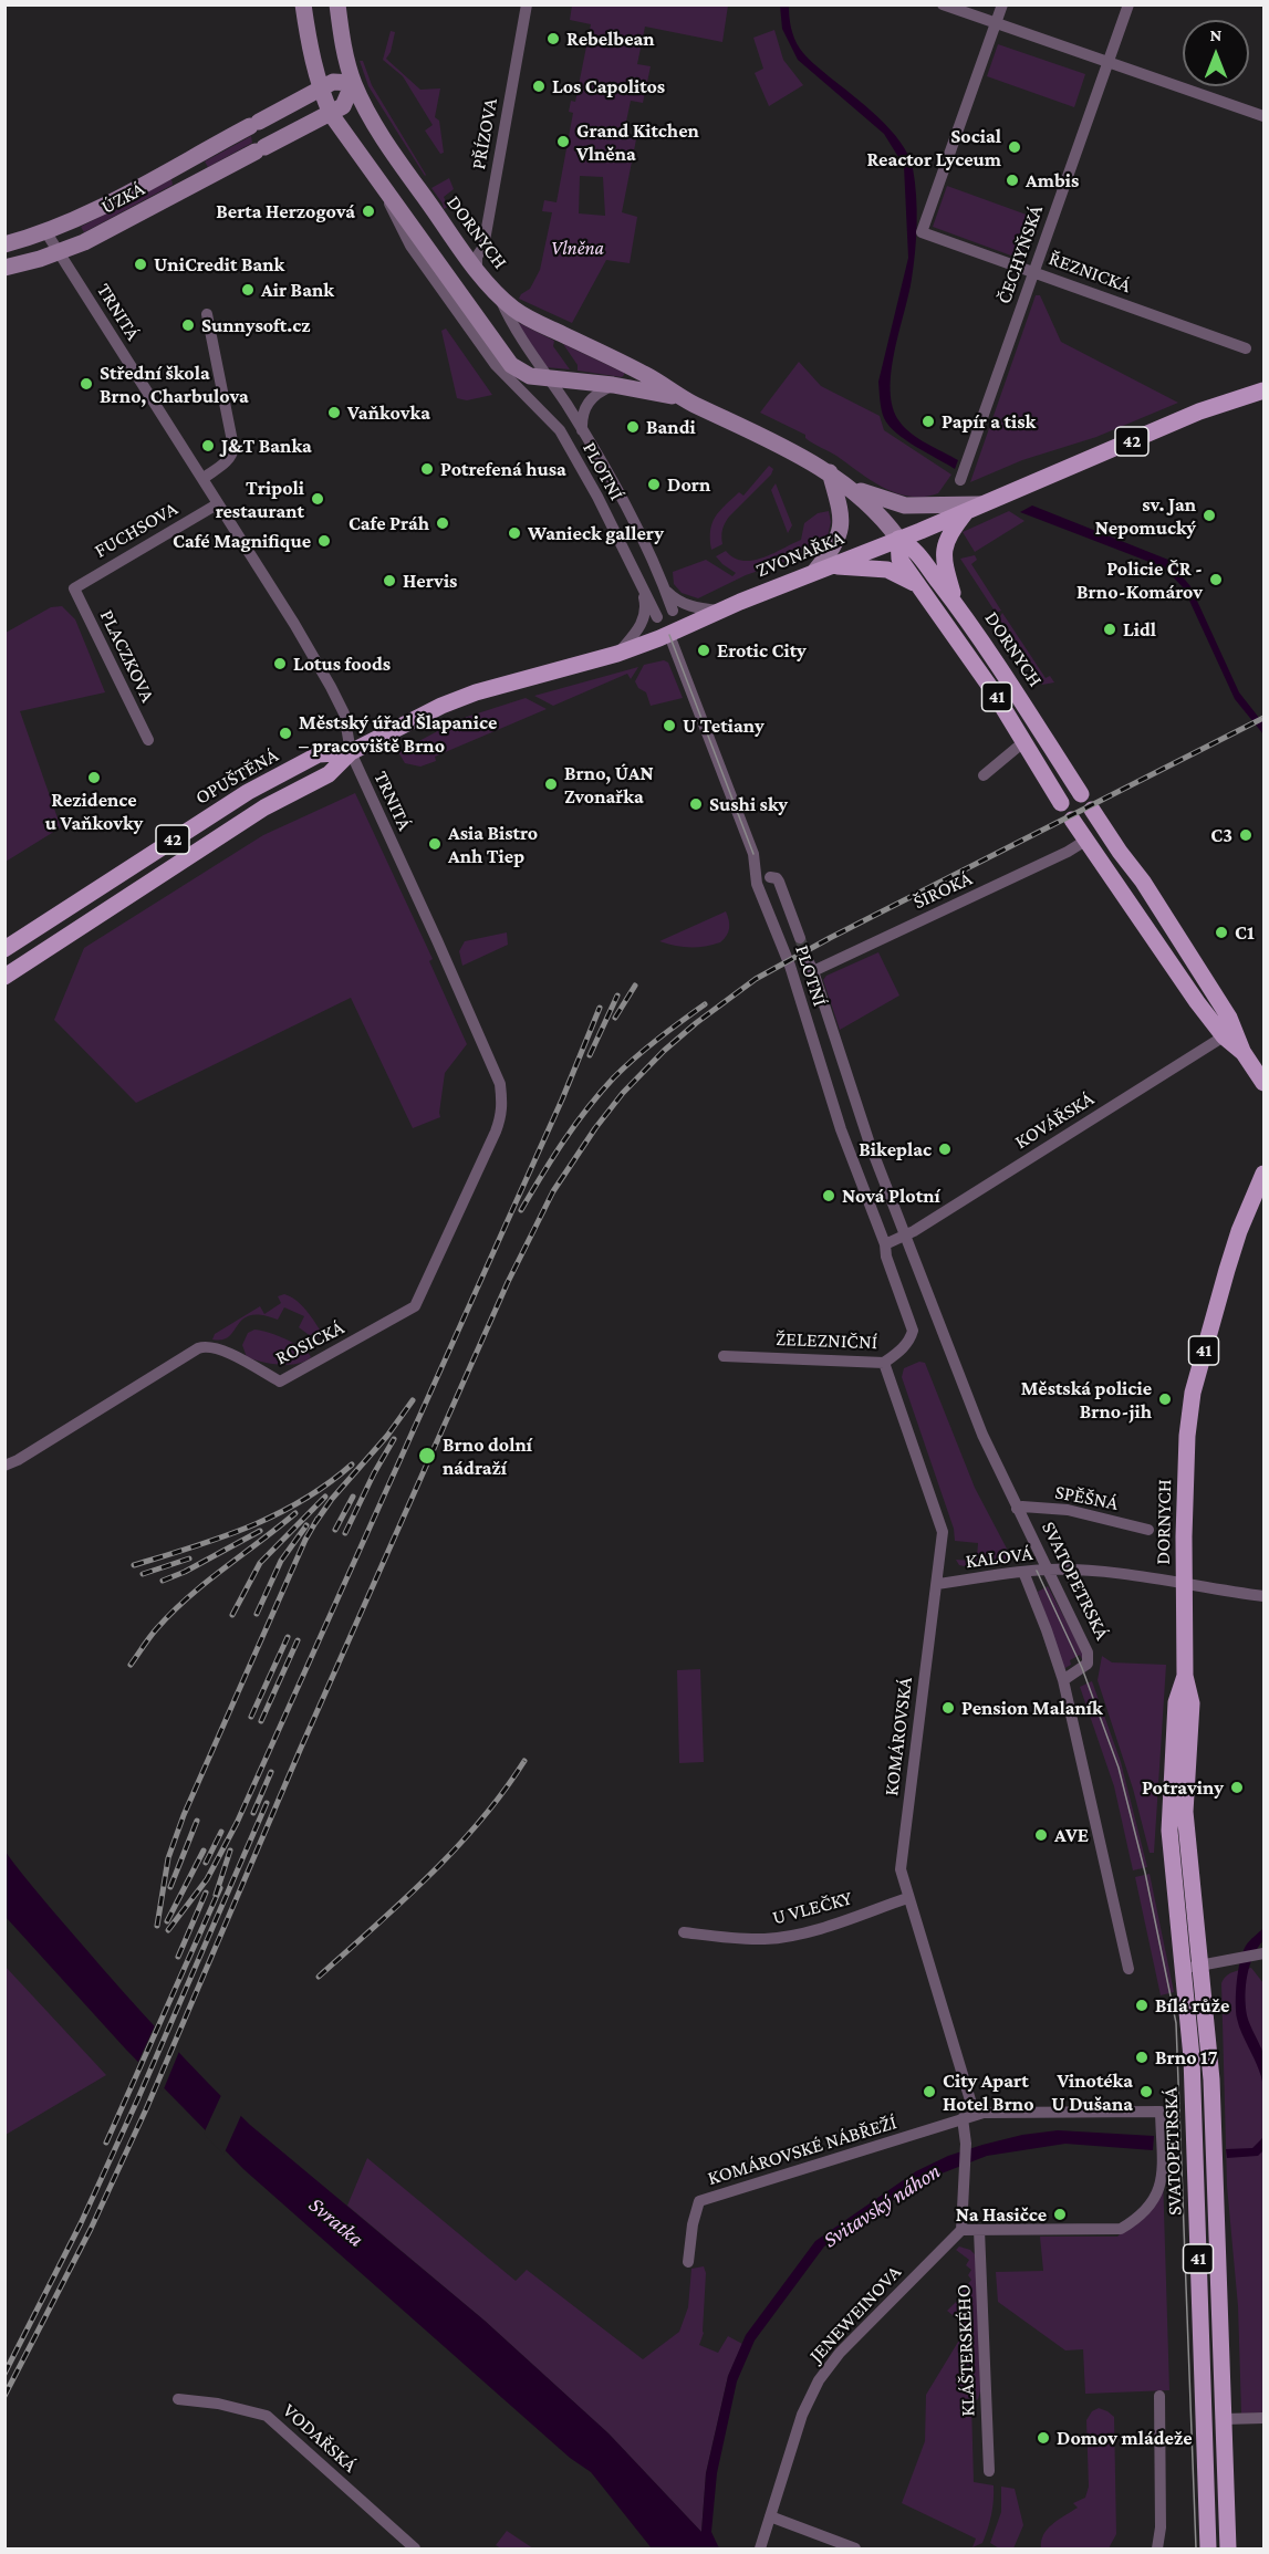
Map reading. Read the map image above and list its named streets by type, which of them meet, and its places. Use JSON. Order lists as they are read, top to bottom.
{
  "streets": {
    "main road": [
      "ÚZKÁ",
      "DORNYCH",
      "42",
      "ZVONAŘKA",
      "41",
      "OPUŠTĚNÁ",
      "SVATOPETRSKÁ"
    ],
    "street": [
      "PŘÍZOVA",
      "ČECHYŇSKÁ",
      "ŘEZNICKÁ",
      "TRNITÁ",
      "PLOTNÍ",
      "FUCHSOVA",
      "PLACZKOVA",
      "ŠIROKÁ",
      "KOVÁŘSKÁ",
      "ŽELEZNIČNÍ",
      "ROSICKÁ",
      "SPĚŠNÁ",
      "KALOVÁ",
      "KOMÁROVSKÁ",
      "U VLEČKY",
      "KOMÁROVSKÉ NÁBŘEŽÍ",
      "JENEWEINOVA",
      "KLÁŠTERSKÉHO",
      "VODAŘSKÁ"
    ]
  },
  "crossings": [
    ["PŘÍZOVA", "DORNYCH"],
    ["ÚZKÁ", "DORNYCH"],
    ["ÚZKÁ", "TRNITÁ"],
    ["DORNYCH", "PLOTNÍ"],
    ["DORNYCH", "ZVONAŘKA"],
    ["DORNYCH", "KALOVÁ"],
    ["DORNYCH", "SVATOPETRSKÁ"],
    ["ČECHYŇSKÁ", "ŘEZNICKÁ"],
    ["TRNITÁ", "FUCHSOVA"],
    ["TRNITÁ", "ZVONAŘKA"],
    ["TRNITÁ", "OPUŠTĚNÁ"],
    ["TRNITÁ", "ROSICKÁ"],
    ["PLOTNÍ", "ZVONAŘKA"],
    ["PLOTNÍ", "ŠIROKÁ"],
    ["PLOTNÍ", "KOVÁŘSKÁ"],
    ["PLOTNÍ", "ŽELEZNIČNÍ"],
    ["PLOTNÍ", "SPĚŠNÁ"],
    ["PLOTNÍ", "SVATOPETRSKÁ"],
    ["FUCHSOVA", "PLACZKOVA"],
    ["ZVONAŘKA", "OPUŠTĚNÁ"],
    ["ŽELEZNIČNÍ", "KOMÁROVSKÁ"],
    ["SPĚŠNÁ", "SVATOPETRSKÁ"],
    ["KALOVÁ", "SVATOPETRSKÁ"],
    ["KALOVÁ", "KOMÁROVSKÁ"],
    ["KOMÁROVSKÁ", "U VLEČKY"],
    ["KOMÁROVSKÁ", "KOMÁROVSKÉ NÁBŘEŽÍ"]
  ],
  "water": ["Svitavský náhon", "Svratka"],
  "parks": ["Vlněna"],
  "places": [
    "Rebelbean",
    "Los Capolitos",
    "Grand Kitchen Vlněna",
    "Social Reactor Lyceum",
    "Ambis",
    "Berta Herzogová",
    "UniCredit Bank",
    "Air Bank",
    "Sunnysoft.cz",
    "Střední škola Brno, Charbulova",
    "Vaňkovka",
    "Papír a tisk",
    "Bandi",
    "J&T Banka",
    "Potrefená husa",
    "Dorn",
    "Tripoli restaurant",
    "sv. Jan Nepomucký",
    "Cafe Práh",
    "Wanieck gallery",
    "Café Magnifique",
    "Policie ČR - Brno-Komárov",
    "Hervis",
    "Lidl",
    "Erotic City",
    "Lotus foods",
    "U Tetiany",
    "Městský úřad Šlapanice – pracoviště Brno",
    "Rezidence u Vaňkovky",
    "Brno, ÚAN Zvonařka",
    "Sushi sky",
    "C3",
    "Asia Bistro Anh Tiep",
    "C1",
    "Bikeplac",
    "Nová Plotní",
    "Městská policie Brno-jih",
    "Brno dolní nádraží",
    "Pension Malaník",
    "Potraviny",
    "AVE",
    "Bílá růže",
    "Brno 17",
    "City Apart Hotel Brno",
    "Vinotéka U Dušana",
    "Na Hasičce",
    "Domov mládeže"
  ],
  "north": "top"
}
